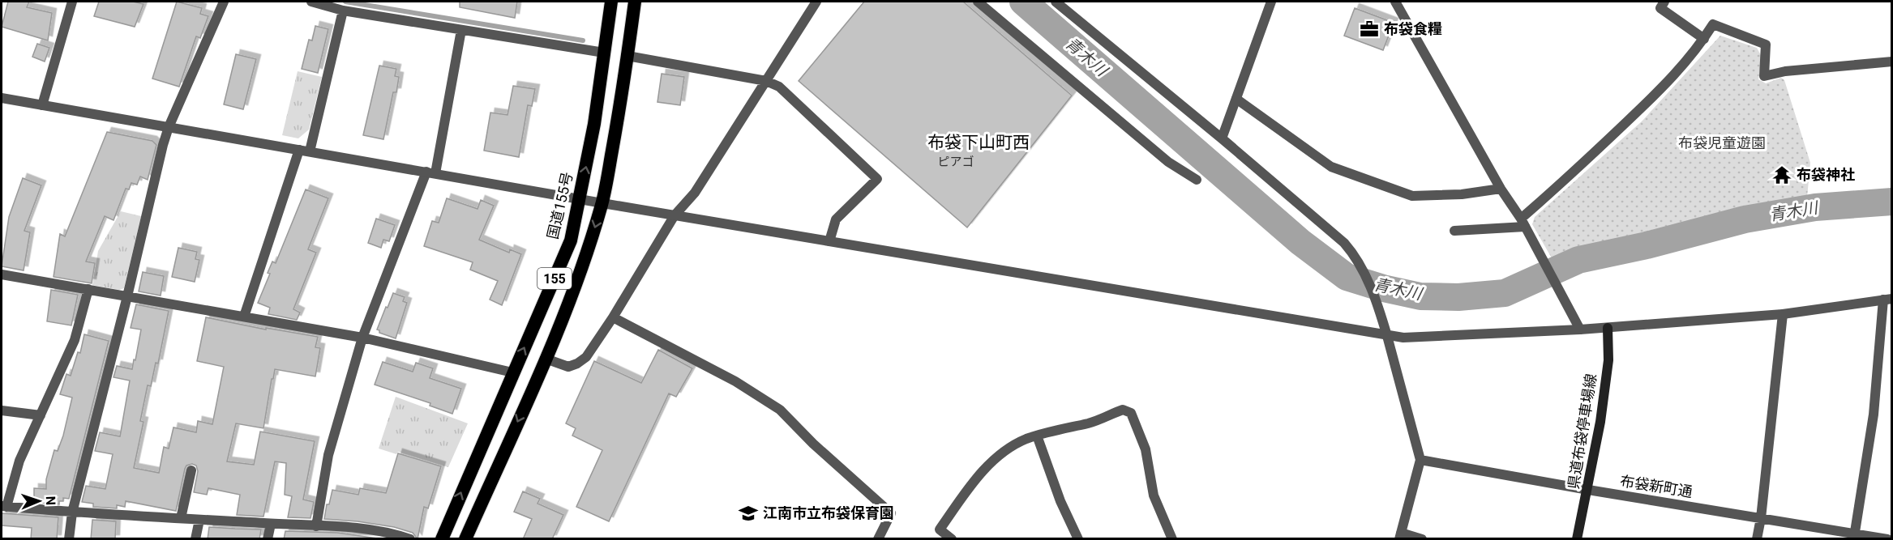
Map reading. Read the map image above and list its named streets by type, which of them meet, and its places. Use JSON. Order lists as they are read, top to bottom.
{
  "streets": {
    "highway": ["国道155号", "155"],
    "main road": ["県道布袋停車場線"],
    "street": ["布袋新町通"]
  },
  "crossings": [
    ["県道布袋停車場線", "布袋新町通"]
  ],
  "districts": ["布袋下山町西"],
  "water": ["青木川"],
  "parks": ["布袋児童遊園"],
  "places": {
    "office": ["布袋食糧"],
    "temple": ["布袋神社"],
    "school or university": ["江南市立布袋保育園"]
  },
  "house_numbers": ["ピアゴ"],
  "north": "right"
}
